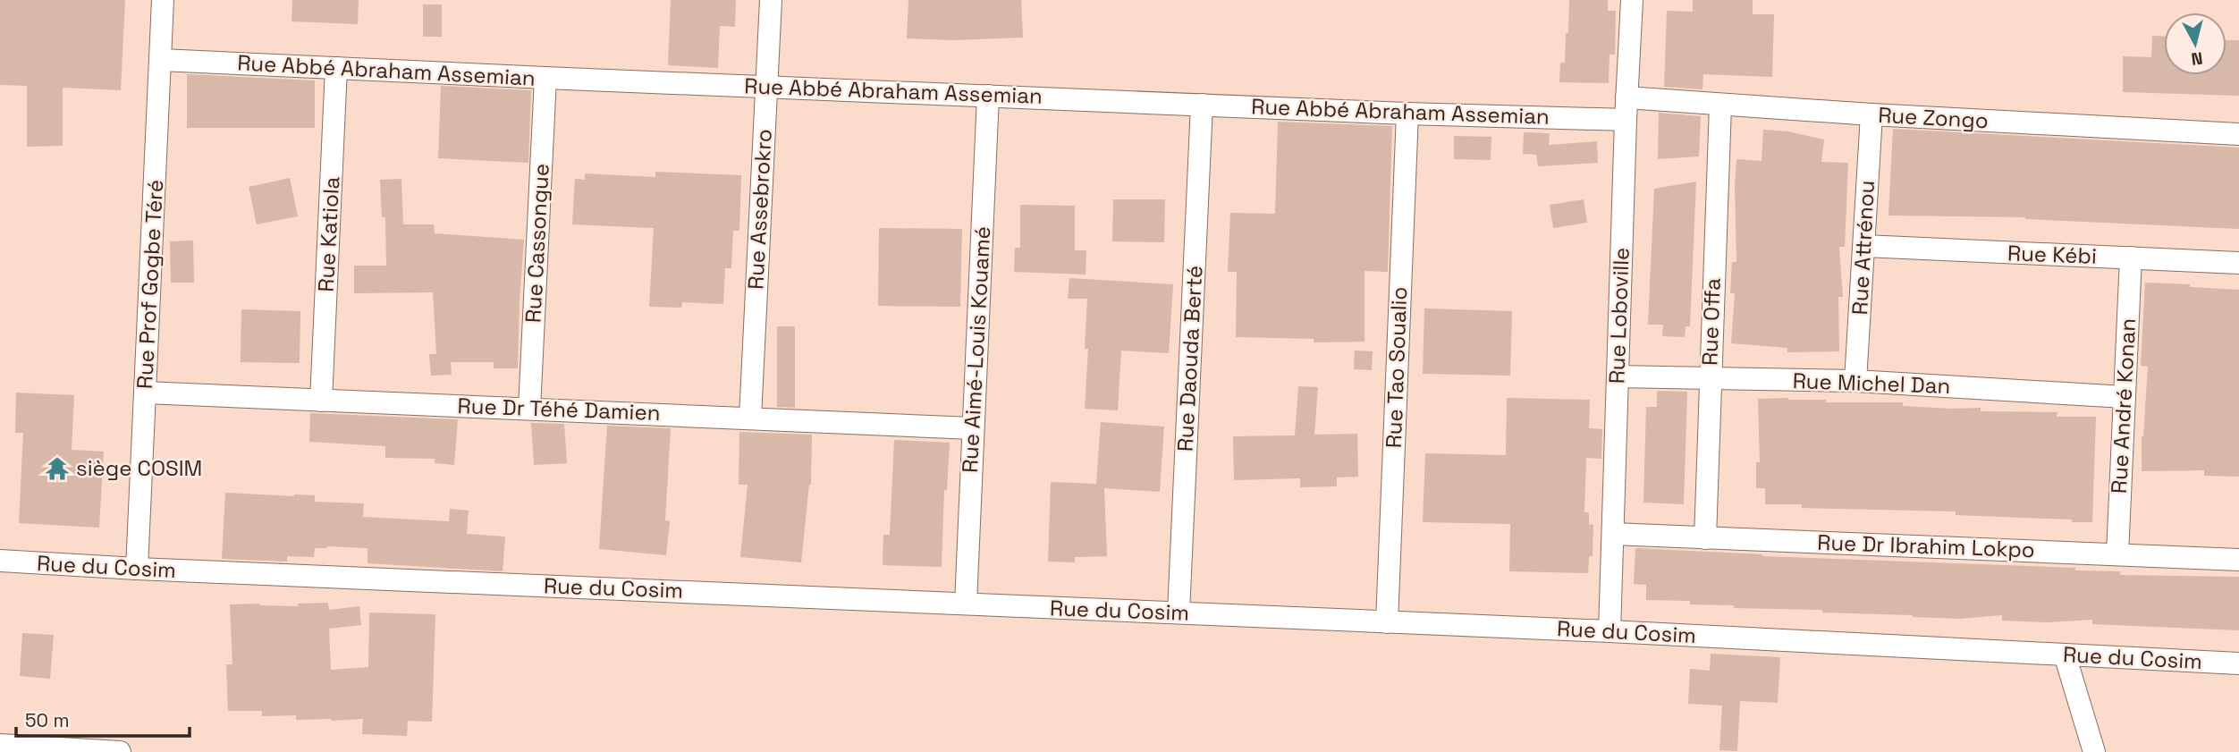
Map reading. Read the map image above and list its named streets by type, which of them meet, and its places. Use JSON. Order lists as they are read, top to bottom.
{
  "streets": {
    "street": [
      "Rue Abbé Abraham Assemian",
      "Rue Zongo",
      "Rue Assebrokro",
      "Rue Katiola",
      "Rue Cassongue",
      "Rue Attrénou",
      "Rue Kébi",
      "Rue Prof Gogbe Téré",
      "Rue Loboville",
      "Rue Offa",
      "Rue Aimé-Louis Kouamé",
      "Rue Daouda Berté",
      "Rue Tao Soualio",
      "Rue Michel Dan",
      "Rue André Konan",
      "Rue Dr Téhé Damien",
      "Rue Dr Ibrahim Lokpo",
      "Rue du Cosim"
    ]
  },
  "crossings": [
    ["Rue Abbé Abraham Assemian", "Rue Assebrokro"],
    ["Rue Abbé Abraham Assemian", "Rue Katiola"],
    ["Rue Abbé Abraham Assemian", "Rue Cassongue"],
    ["Rue Abbé Abraham Assemian", "Rue Prof Gogbe Téré"],
    ["Rue Abbé Abraham Assemian", "Rue Loboville"],
    ["Rue Abbé Abraham Assemian", "Rue Aimé-Louis Kouamé"],
    ["Rue Abbé Abraham Assemian", "Rue Daouda Berté"],
    ["Rue Abbé Abraham Assemian", "Rue Tao Soualio"],
    ["Rue Zongo", "Rue Attrénou"],
    ["Rue Zongo", "Rue Loboville"],
    ["Rue Zongo", "Rue Offa"],
    ["Rue Assebrokro", "Rue Dr Téhé Damien"],
    ["Rue Katiola", "Rue Dr Téhé Damien"],
    ["Rue Cassongue", "Rue Dr Téhé Damien"],
    ["Rue Attrénou", "Rue Kébi"],
    ["Rue Attrénou", "Rue Michel Dan"],
    ["Rue Kébi", "Rue André Konan"],
    ["Rue Prof Gogbe Téré", "Rue Dr Téhé Damien"],
    ["Rue Prof Gogbe Téré", "Rue du Cosim"],
    ["Rue Loboville", "Rue Michel Dan"],
    ["Rue Loboville", "Rue Dr Ibrahim Lokpo"],
    ["Rue Loboville", "Rue du Cosim"],
    ["Rue Offa", "Rue Michel Dan"],
    ["Rue Offa", "Rue Dr Ibrahim Lokpo"],
    ["Rue Aimé-Louis Kouamé", "Rue Dr Téhé Damien"],
    ["Rue Aimé-Louis Kouamé", "Rue du Cosim"],
    ["Rue Daouda Berté", "Rue du Cosim"],
    ["Rue Tao Soualio", "Rue du Cosim"],
    ["Rue Michel Dan", "Rue André Konan"],
    ["Rue André Konan", "Rue Dr Ibrahim Lokpo"]
  ],
  "places": {
    "temple": ["siège COSIM"]
  },
  "scale_bar": "50 m",
  "north": "bottom"
}
